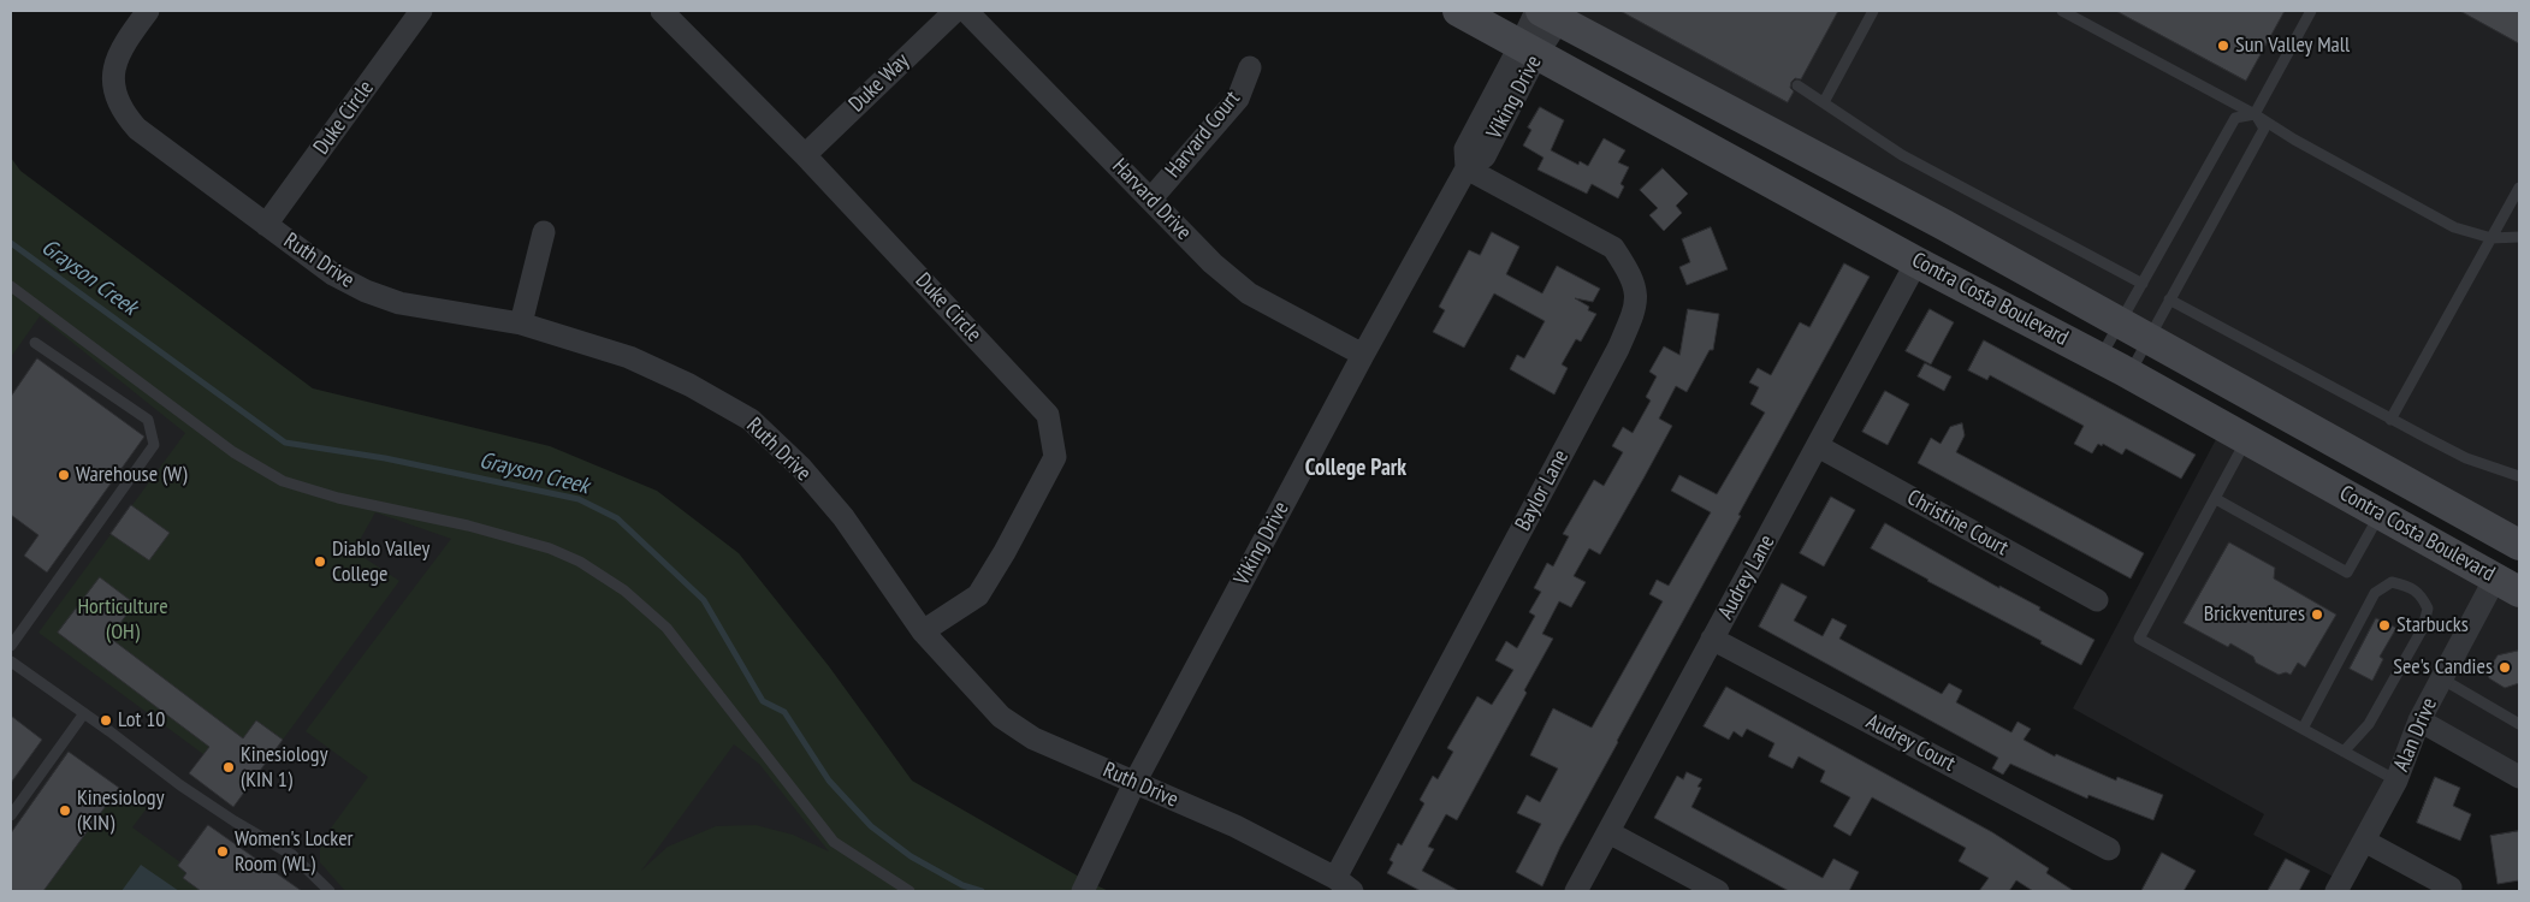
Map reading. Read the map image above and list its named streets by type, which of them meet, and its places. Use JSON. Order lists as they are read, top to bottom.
{
  "streets": {
    "main road": ["Contra Costa Boulevard"],
    "street": [
      "Duke Way",
      "Viking Drive",
      "Duke Circle",
      "Harvard Court",
      "Harvard Drive",
      "Ruth Drive",
      "Baylor Lane",
      "Christine Court",
      "Audrey Lane",
      "Alan Drive",
      "Audrey Court"
    ]
  },
  "crossings": [
    ["Duke Way", "Duke Circle"],
    ["Viking Drive", "Harvard Drive"],
    ["Viking Drive", "Ruth Drive"],
    ["Viking Drive", "Contra Costa Boulevard"],
    ["Viking Drive", "Baylor Lane"],
    ["Duke Circle", "Ruth Drive"],
    ["Harvard Court", "Harvard Drive"],
    ["Ruth Drive", "Baylor Lane"],
    ["Contra Costa Boulevard", "Audrey Lane"],
    ["Contra Costa Boulevard", "Alan Drive"],
    ["Christine Court", "Audrey Lane"],
    ["Audrey Lane", "Audrey Court"]
  ],
  "districts": ["College Park"],
  "water": ["Grayson Creek"],
  "parks": ["Horticulture (OH)"],
  "places": [
    "Sun Valley Mall",
    "Warehouse (W)",
    "Diablo Valley College",
    "Brickventures",
    "Starbucks",
    "See's Candies",
    "Lot 10",
    "Kinesiology (KIN 1)",
    "Kinesiology (KIN)",
    "Women's Locker Room (WL)"
  ]
}
